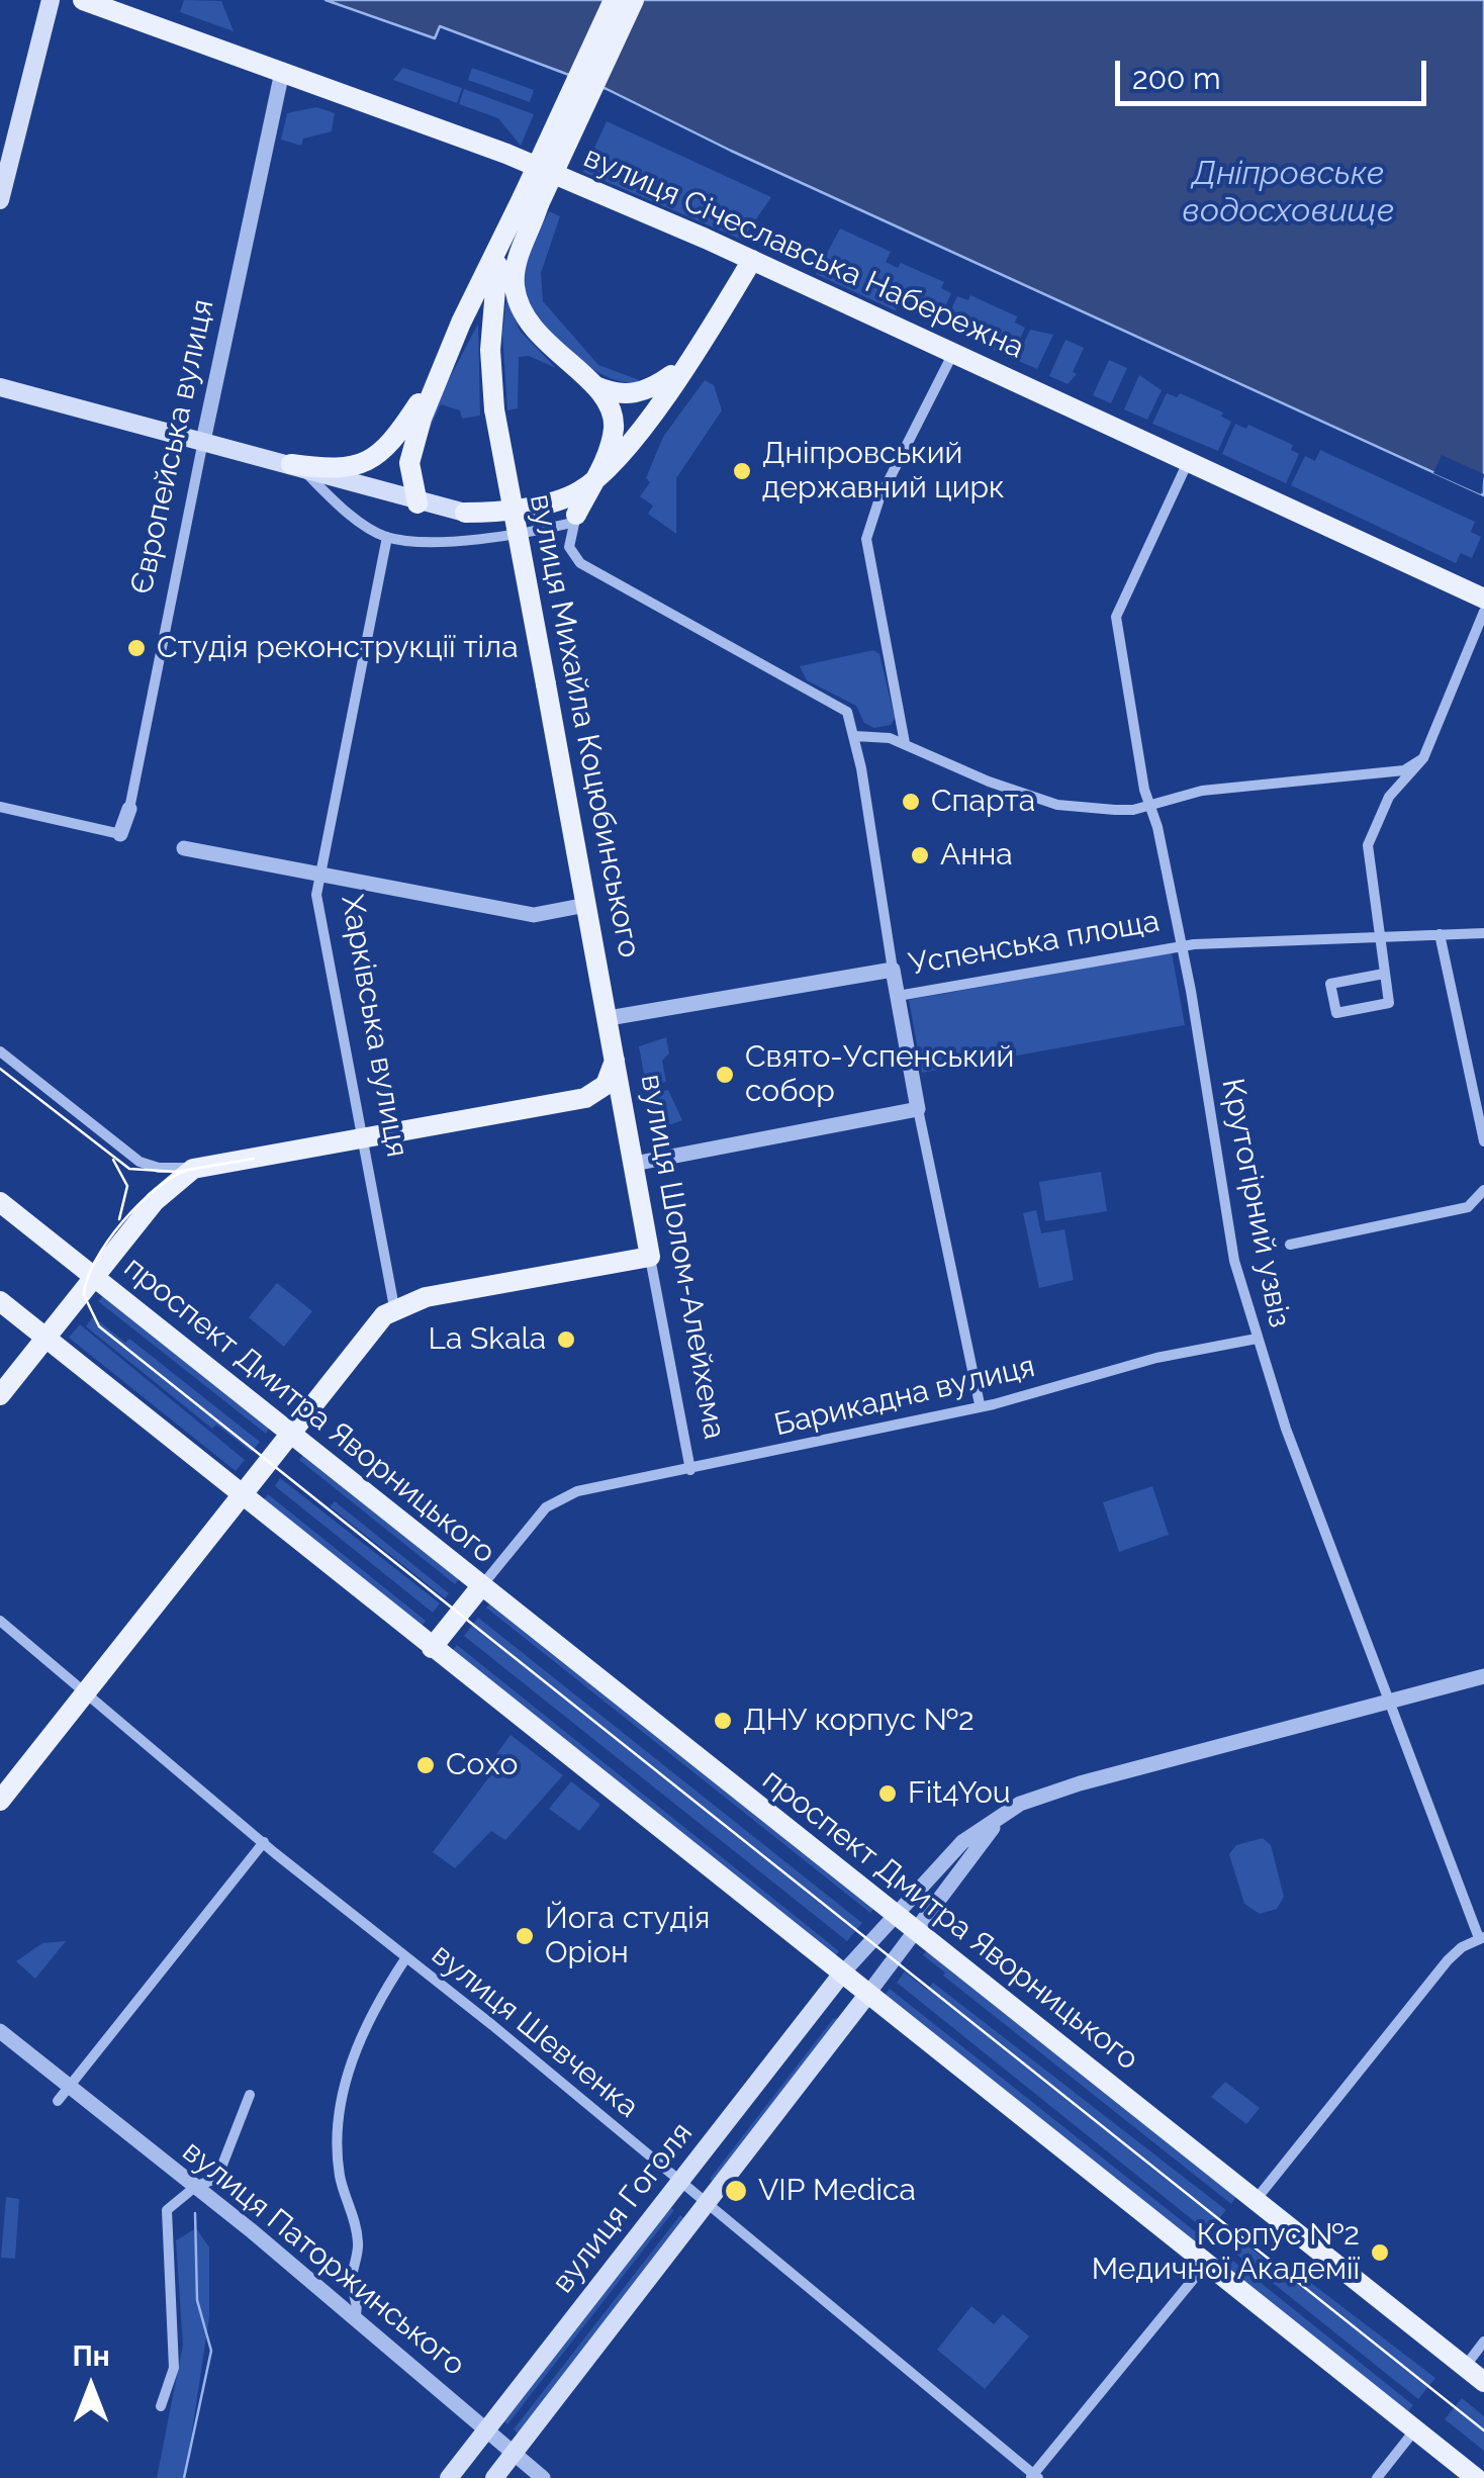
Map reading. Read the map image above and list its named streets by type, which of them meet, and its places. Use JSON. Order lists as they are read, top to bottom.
{
  "streets": {
    "main road": [
      "вулиця Січеславська Набережна",
      "вулиця Михайла Коцюбинського",
      "вулиця Шолом-Алейхема",
      "проспект Дмитра Яворницького",
      "вулиця Гоголя"
    ],
    "street": [
      "Європейська вулиця",
      "Успенська площа",
      "Харківська вулиця",
      "Крутогірний узвіз",
      "Барикадна вулиця",
      "вулиця Шевченка",
      "вулиця Паторжинського"
    ]
  },
  "crossings": [
    ["вулиця Січеславська Набережна", "Європейська вулиця"],
    ["вулиця Січеславська Набережна", "Крутогірний узвіз"],
    ["вулиця Михайла Коцюбинського", "Успенська площа"],
    ["вулиця Михайла Коцюбинського", "вулиця Шолом-Алейхема"],
    ["Успенська площа", "Крутогірний узвіз"],
    ["Крутогірний узвіз", "Барикадна вулиця"],
    ["вулиця Шолом-Алейхема", "Барикадна вулиця"],
    ["Барикадна вулиця", "проспект Дмитра Яворницького"],
    ["вулиця Шевченка", "вулиця Гоголя"],
    ["вулиця Гоголя", "вулиця Паторжинського"]
  ],
  "water": ["Дніпровське водосховище"],
  "places": [
    "Дніпровський державний цирк",
    "Студія реконструкції тіла",
    "Спарта",
    "Анна",
    "Свято-Успенський собор",
    "La Skala",
    "ДНУ корпус №2",
    "Сохо",
    "Fit4You",
    "Йога студія Оріон",
    "VIP Medica",
    "Корпус №2 Медичної Академії"
  ],
  "scale_bar": "200 m",
  "north": "top"
}
